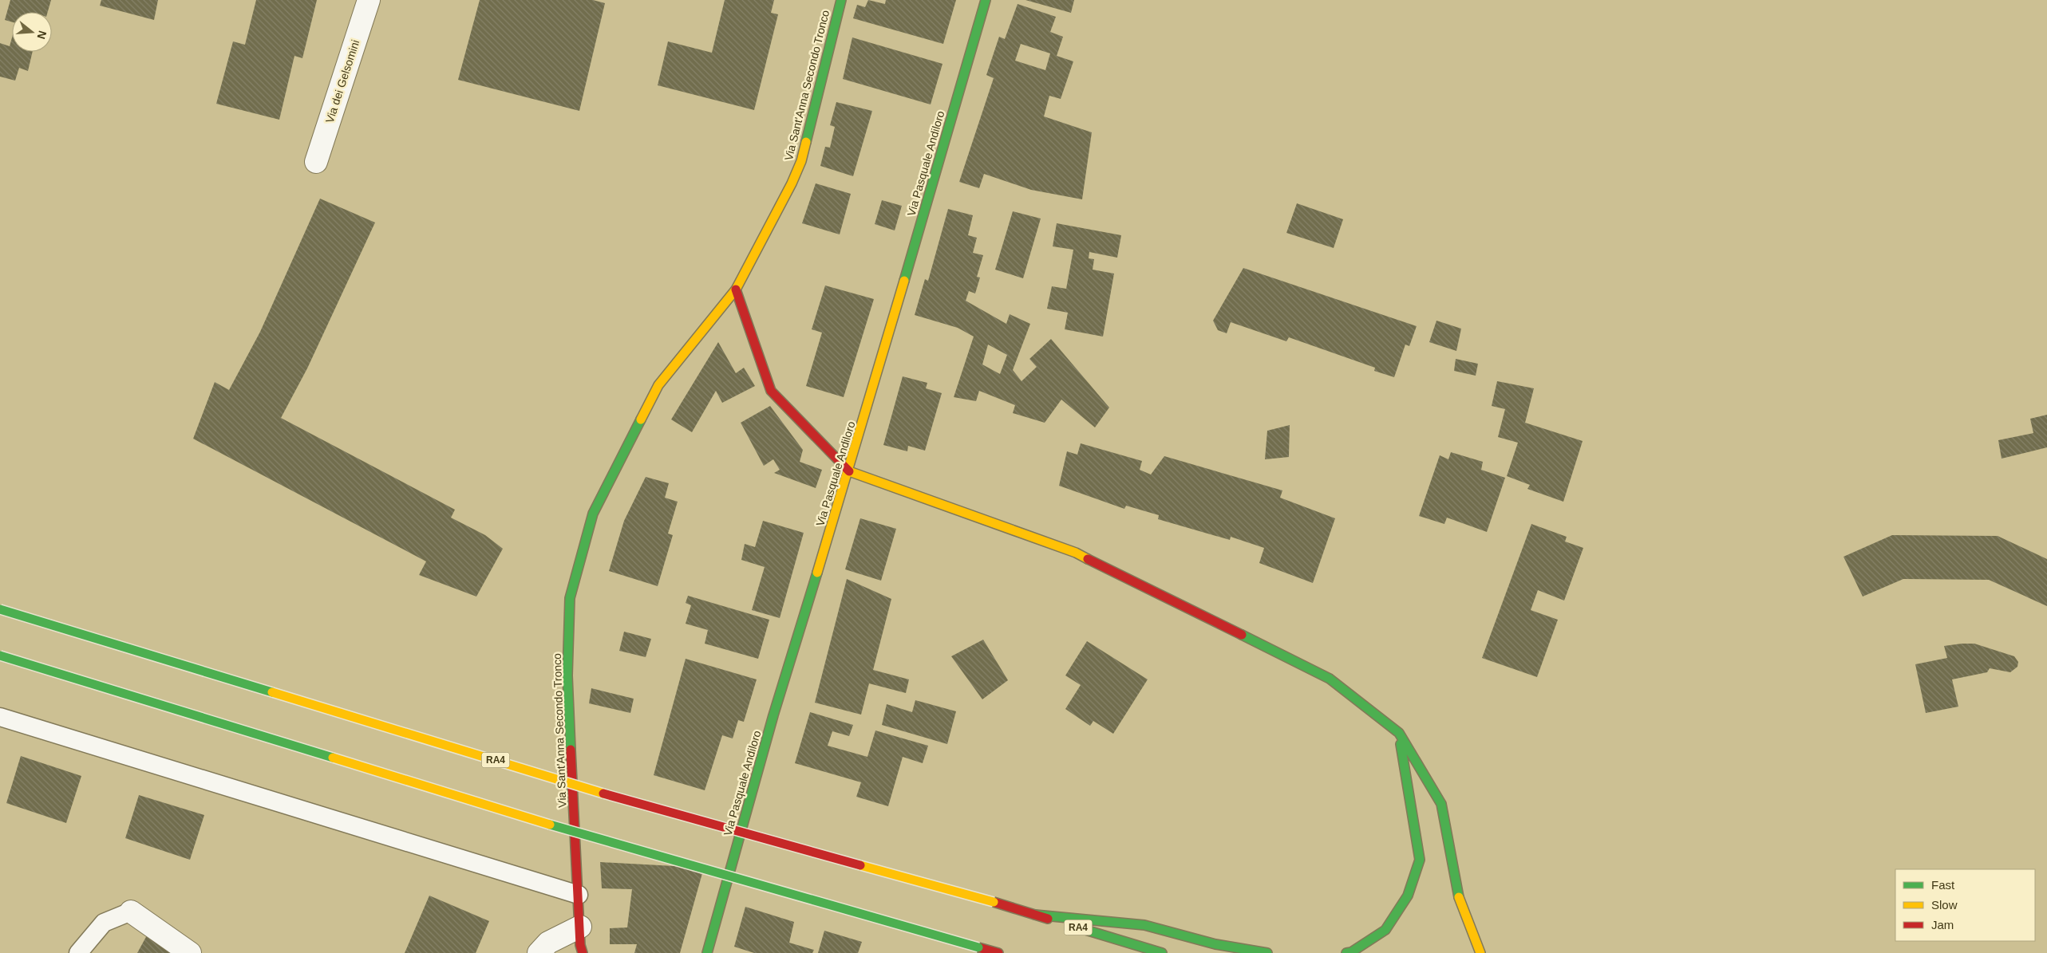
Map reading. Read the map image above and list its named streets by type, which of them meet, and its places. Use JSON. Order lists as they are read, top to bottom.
{
  "streets": {
    "main road": ["Via Sant'Anna Secondo Tronco", "Via Pasquale Andiloro", "RA4"],
    "street": ["Via dei Gelsomini"]
  },
  "legend": ["Fast", "Slow", "Jam"],
  "north": "right"
}
